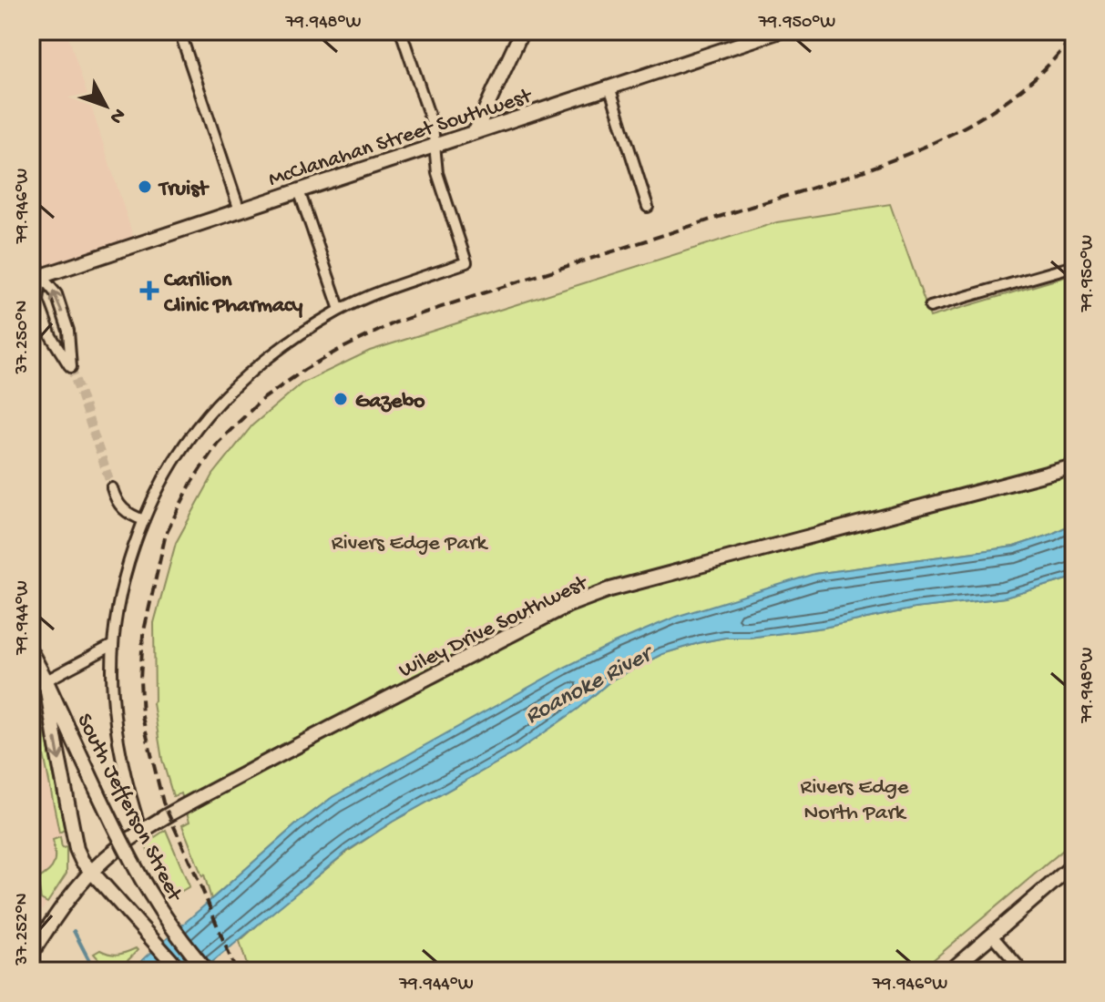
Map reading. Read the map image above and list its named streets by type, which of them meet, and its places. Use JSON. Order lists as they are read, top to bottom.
{
  "streets": {
    "street": ["McClanahan Street Southwest", "Wiley Drive Southwest", "South Jefferson Street"]
  },
  "water": ["Roanoke River"],
  "parks": ["Rivers Edge Park", "Rivers Edge North Park"],
  "places": {
    "other": ["Truist", "Gazebo"],
    "health": ["Carilion Clinic Pharmacy"]
  },
  "north": "bottom right",
  "coordinates": [
    "79.948°W",
    "79.950°W",
    "79.946°W",
    "37.250°N",
    "79.944°W",
    "37.252°N"
  ]
}
